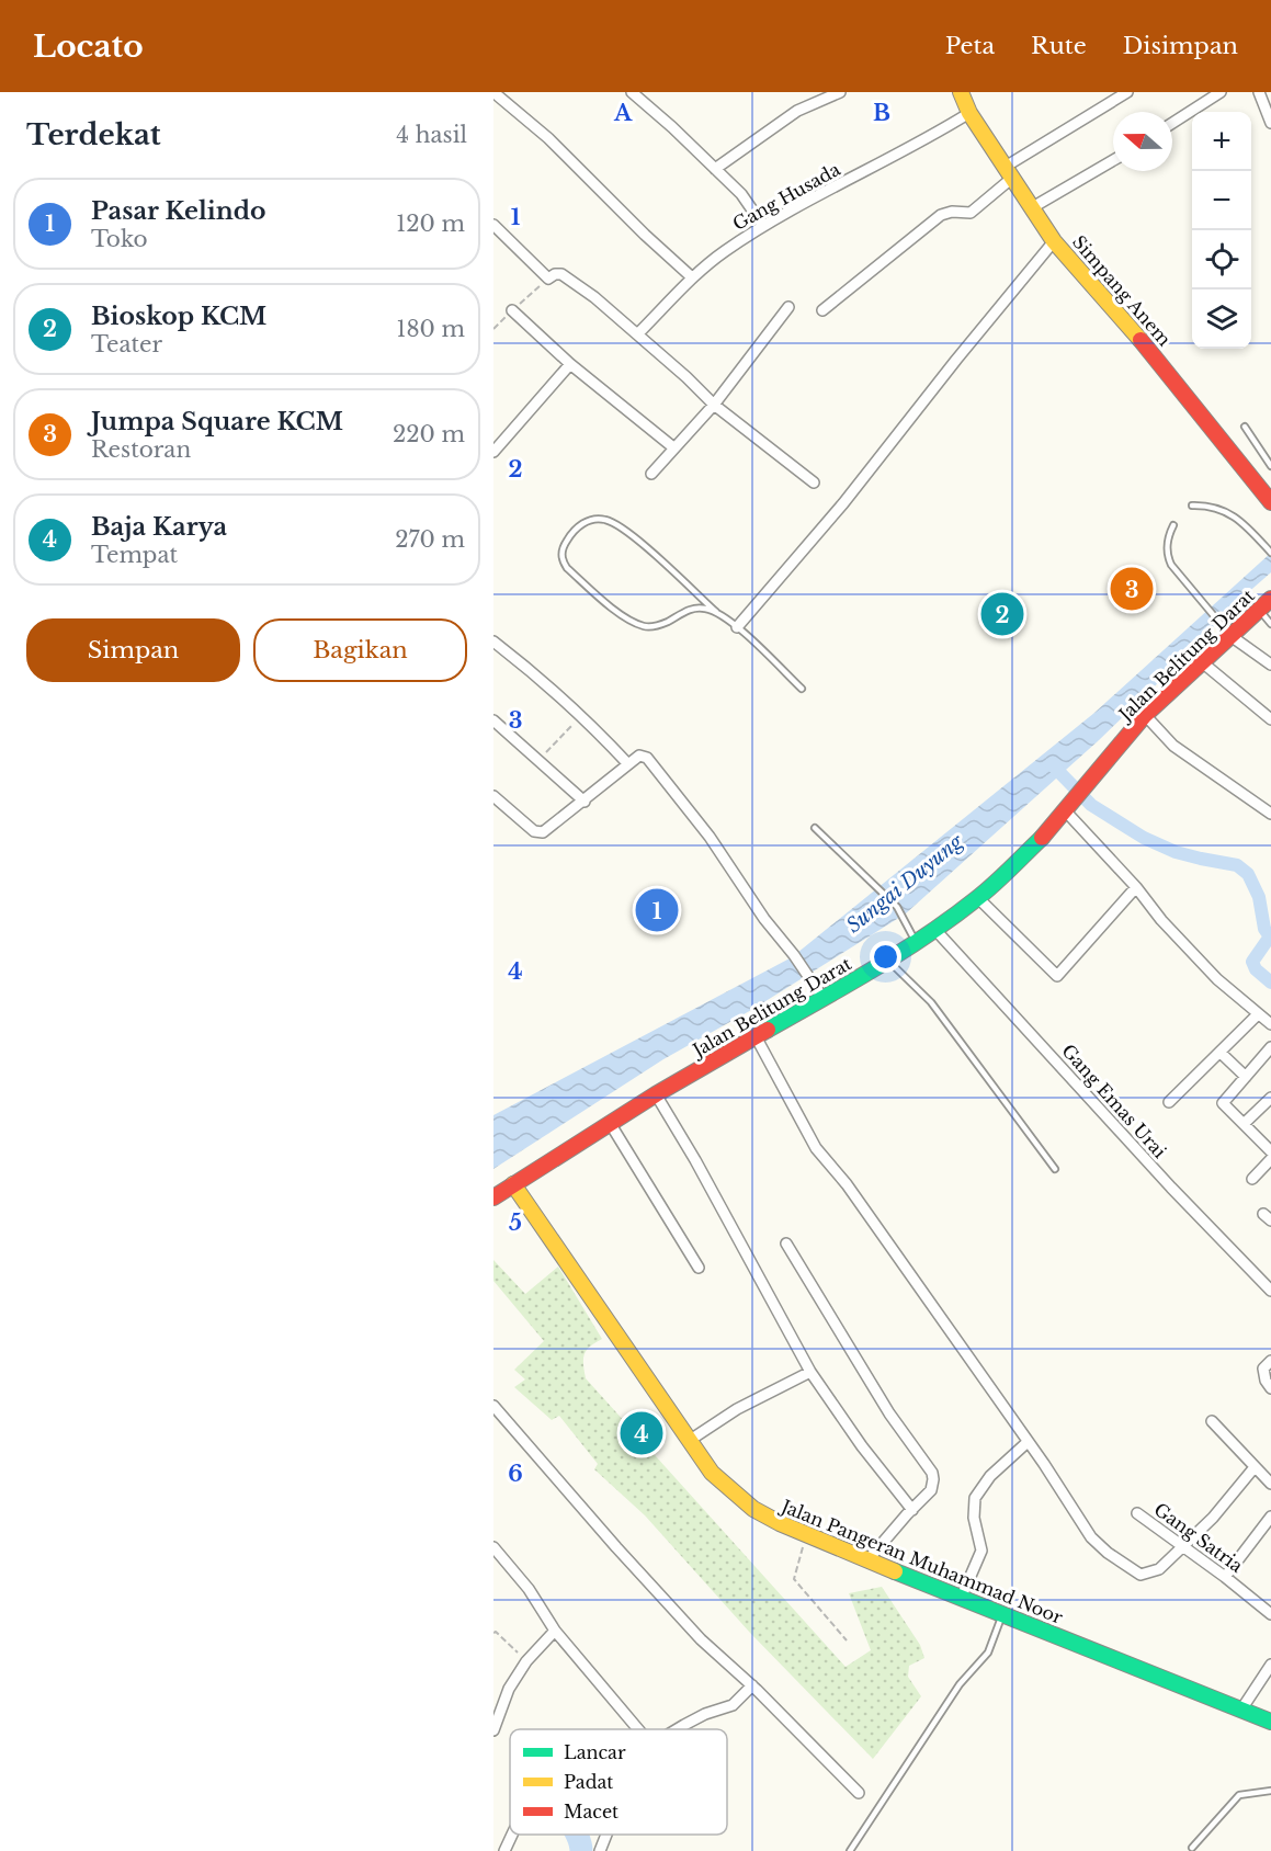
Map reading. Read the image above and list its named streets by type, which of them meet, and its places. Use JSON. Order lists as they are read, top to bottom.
{
  "streets": {
    "main road": ["Simpang Anem", "Jalan Belitung Darat", "Jalan Pangeran Muhammad Noor"],
    "street": ["Gang Husada", "Gang Emas Urai", "Gang Satria"]
  },
  "crossings": [
    ["Gang Husada", "Simpang Anem"],
    ["Jalan Belitung Darat", "Gang Emas Urai"],
    ["Jalan Belitung Darat", "Jalan Pangeran Muhammad Noor"]
  ],
  "water": ["Sungai Duyung"],
  "legend": ["Lancar", "Padat", "Macet"],
  "north": "left",
  "page": {
    "header": "Locato",
    "nav": ["Peta", "Rute", "Disimpan"],
    "heading": ["Terdekat", "4 hasil"],
    "map_buttons": ["+", "−"],
    "list": [
      {
        "mark": "1",
        "name": "Pasar Kelindo",
        "note": "Toko",
        "value": "120 m"
      },
      {
        "mark": "2",
        "name": "Bioskop KCM",
        "note": "Teater",
        "value": "180 m"
      },
      {
        "mark": "3",
        "name": "Jumpa Square KCM",
        "note": "Restoran",
        "value": "220 m"
      },
      {
        "mark": "4",
        "name": "Baja Karya",
        "note": "Tempat",
        "value": "270 m"
      }
    ],
    "pins": [
      "3",
      "2",
      "1",
      "4"
    ],
    "buttons": ["Simpan", "Bagikan"]
  },
  "grid": {
    "columns": ["A", "B"],
    "rows": [
      "1",
      "2",
      "3",
      "4",
      "5",
      "6"
    ]
  }
}
